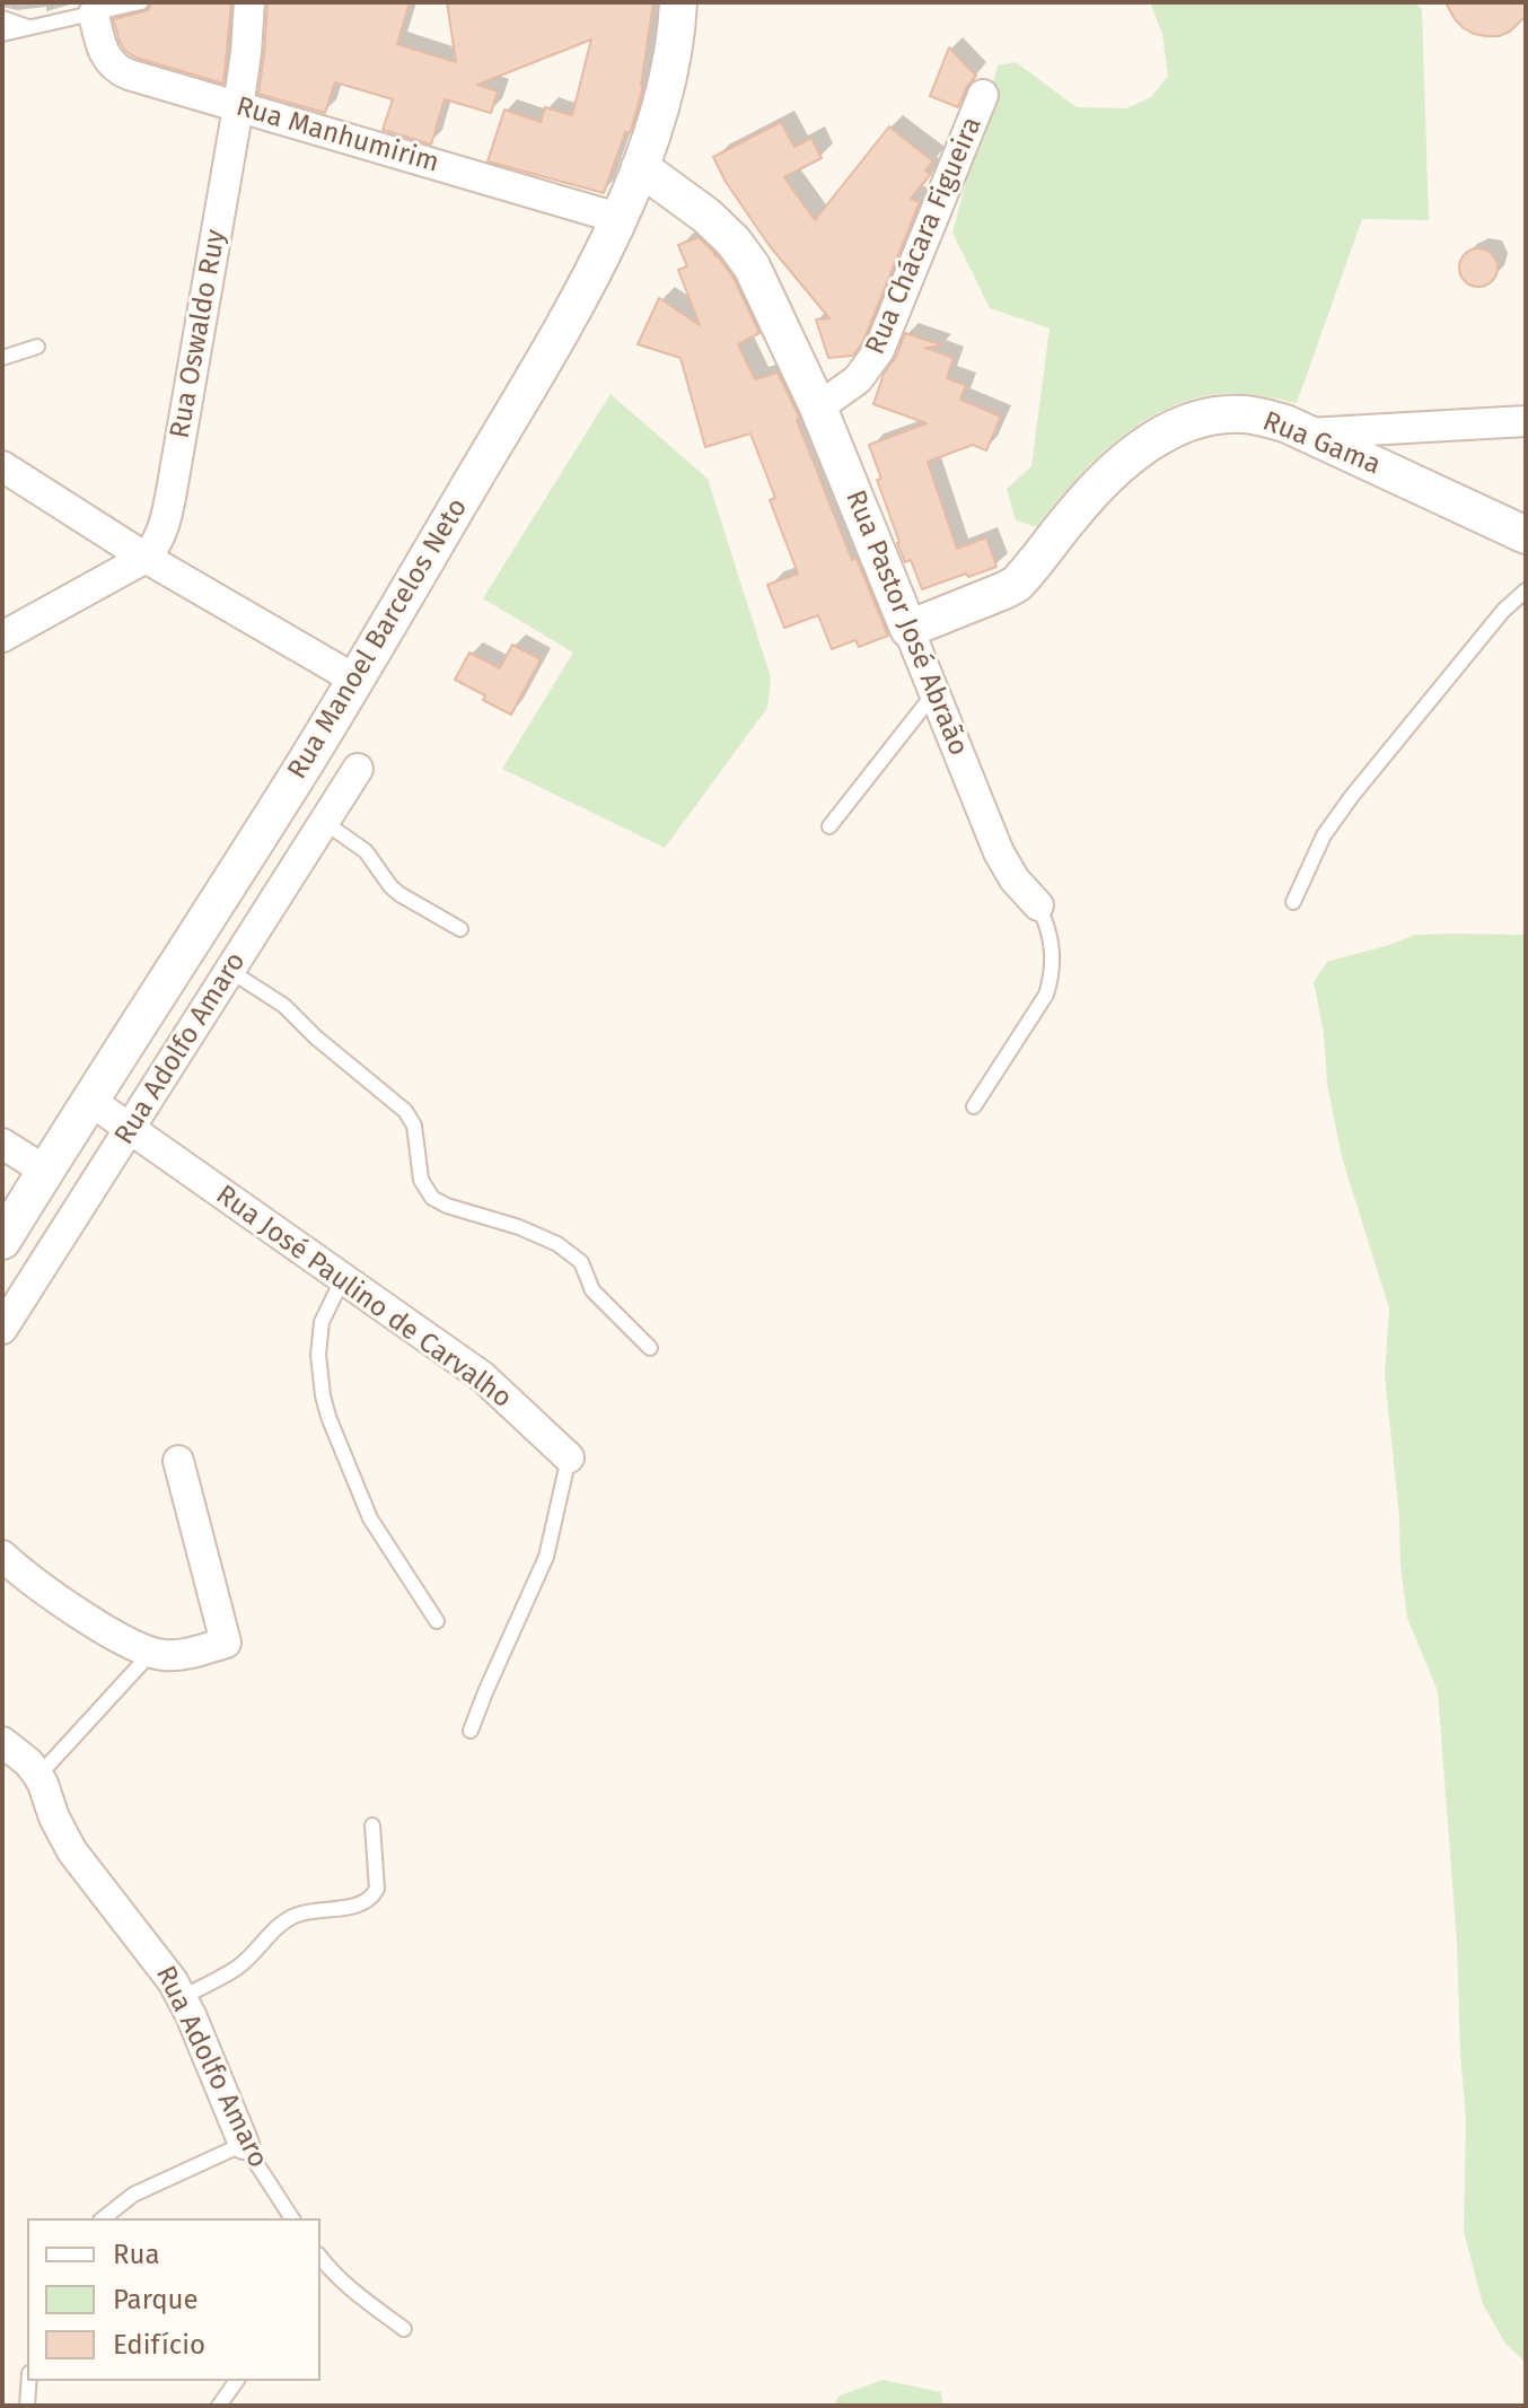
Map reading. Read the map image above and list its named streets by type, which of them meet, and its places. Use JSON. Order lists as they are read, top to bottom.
{
  "streets": {
    "street": [
      "Rua Manhumirim",
      "Rua Chácara Figueira",
      "Rua Oswaldo Ruy",
      "Rua Gama",
      "Rua Pastor José Abraão",
      "Rua Manoel Barcelos Neto",
      "Rua Adolfo Amaro",
      "Rua José Paulino de Carvalho"
    ]
  },
  "crossings": [
    ["Rua Manhumirim", "Rua Oswaldo Ruy"],
    ["Rua Manhumirim", "Rua Manoel Barcelos Neto"],
    ["Rua Chácara Figueira", "Rua Pastor José Abraão"],
    ["Rua Gama", "Rua Pastor José Abraão"],
    ["Rua Pastor José Abraão", "Rua Manoel Barcelos Neto"],
    ["Rua Manoel Barcelos Neto", "Rua José Paulino de Carvalho"],
    ["Rua Adolfo Amaro", "Rua José Paulino de Carvalho"]
  ],
  "legend": ["Rua", "Parque", "Edifício"]
}
